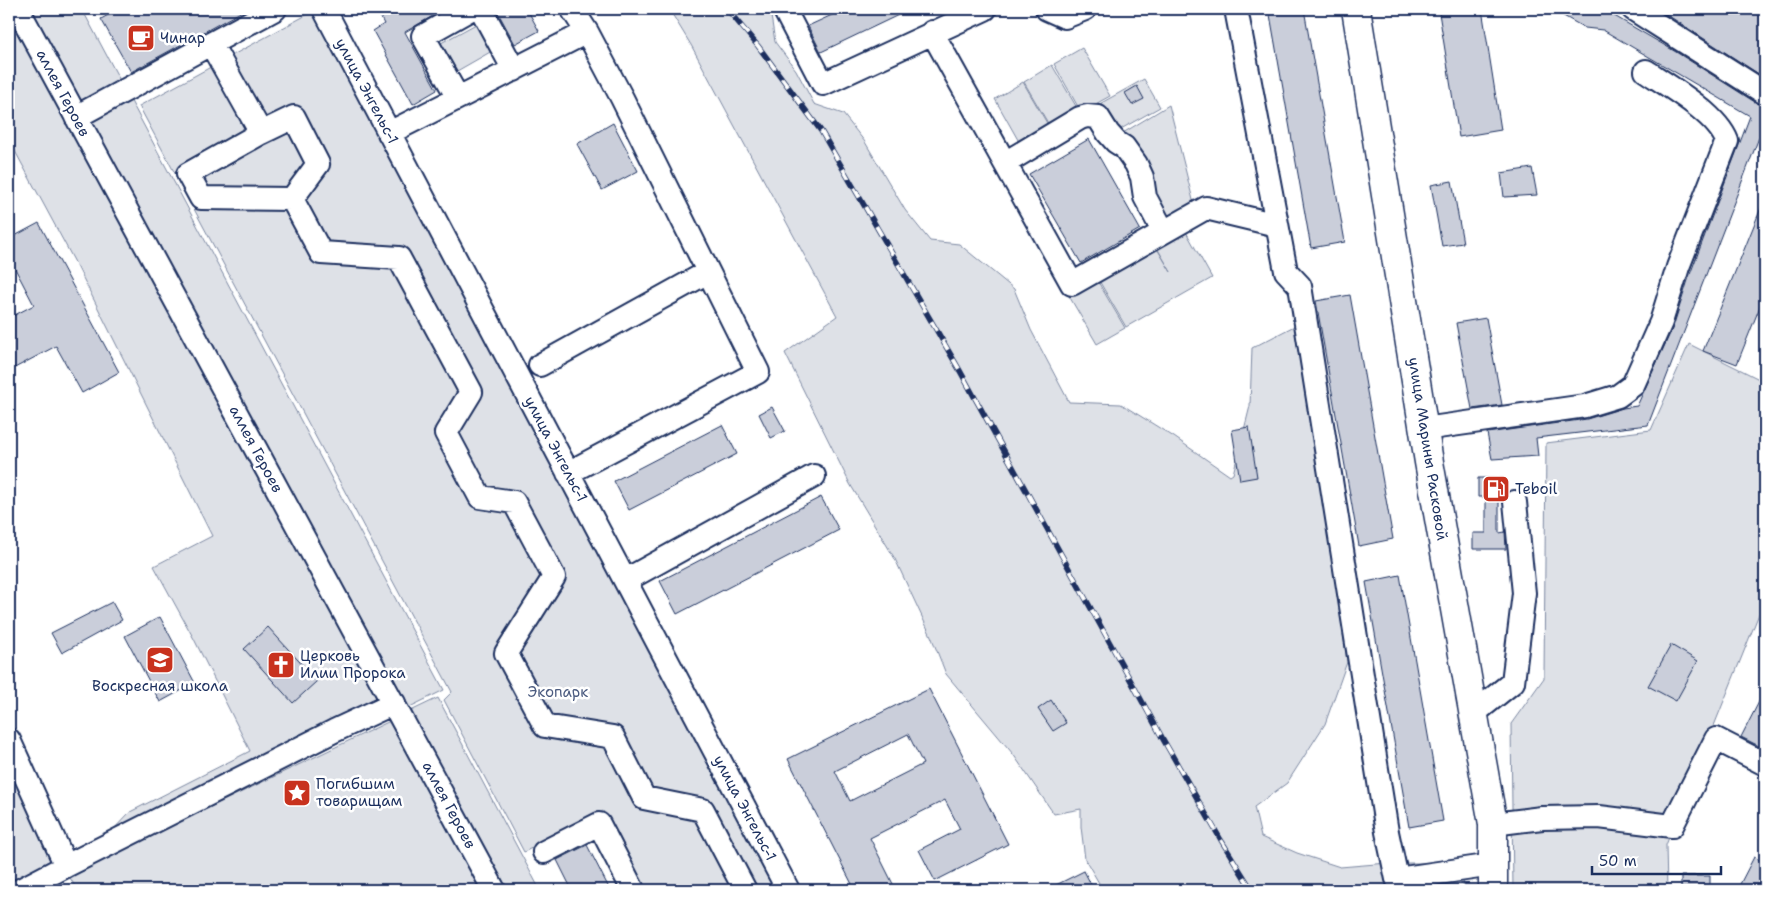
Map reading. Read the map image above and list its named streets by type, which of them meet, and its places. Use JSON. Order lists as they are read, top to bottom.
{
  "streets": {
    "main road": ["улица Марины Расковой"],
    "street": ["улица Энгельс-1", "аллея Героев"]
  },
  "parks": ["Экопарк"],
  "places": {
    "cafe": ["Чинар"],
    "fuel station": ["Teboil"],
    "school or university": ["Воскресная школа"],
    "church": ["Церковь Илии Пророка"],
    "place": ["Погибшим товарищам"]
  },
  "scale_bar": "50 m"
}
